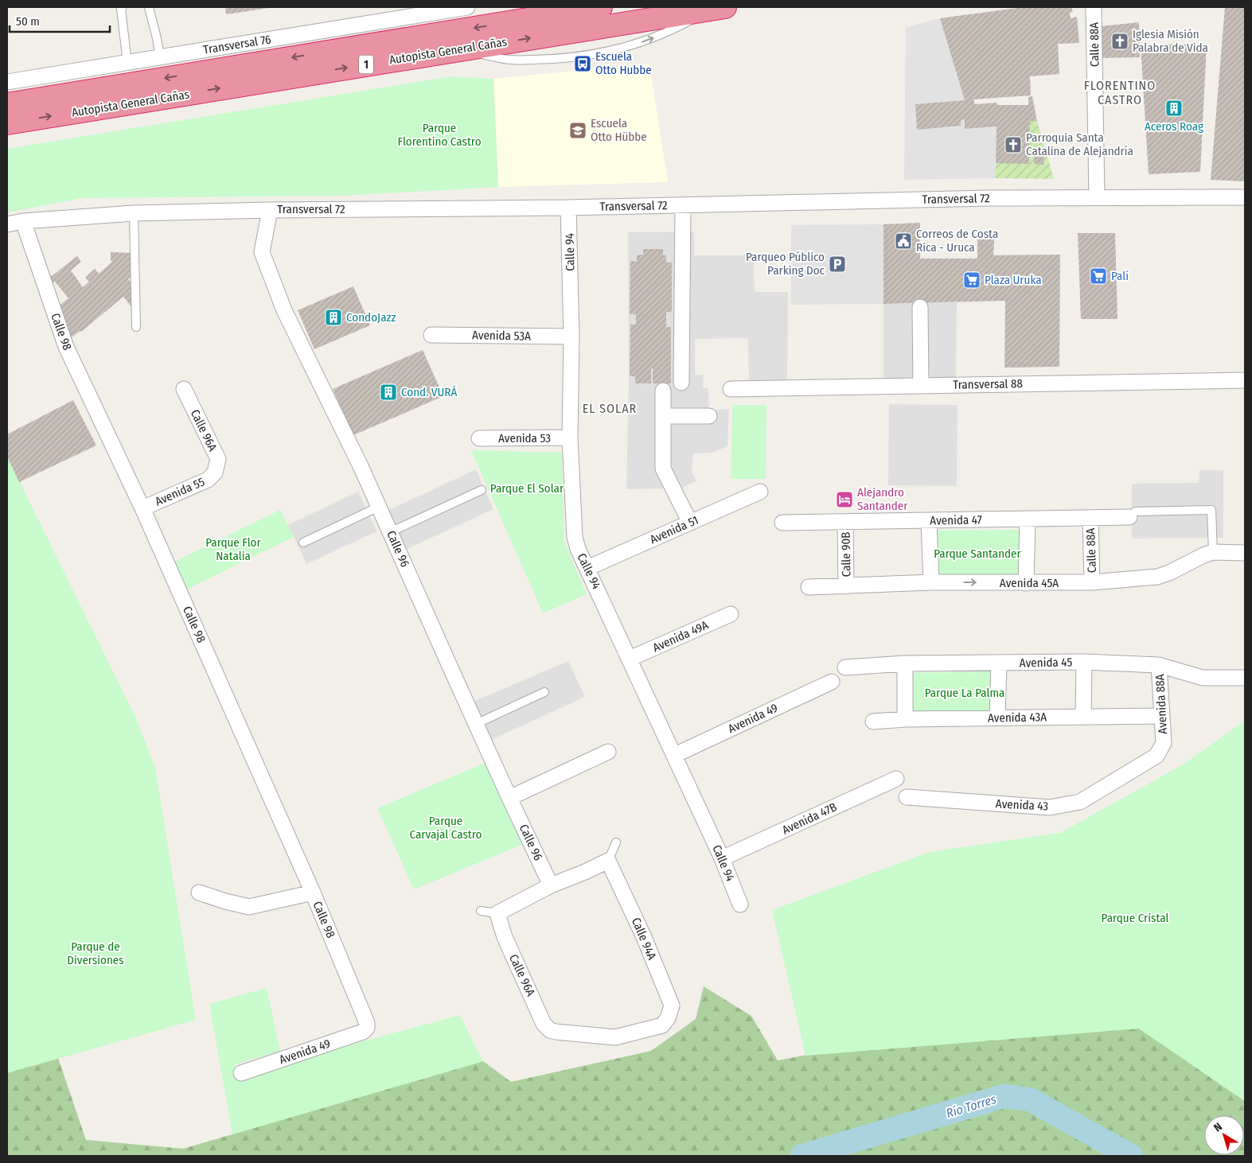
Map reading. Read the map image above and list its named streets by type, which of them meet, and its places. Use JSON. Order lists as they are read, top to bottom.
{
  "streets": {
    "highway": ["Autopista General Cañas", "1"],
    "street": [
      "Transversal 76",
      "Calle 88A",
      "Transversal 72",
      "Calle 94",
      "Calle 98",
      "Avenida 53A",
      "Transversal 88",
      "Calle 96A",
      "Avenida 53",
      "Avenida 55",
      "Avenida 47",
      "Avenida 51",
      "Calle 96",
      "Calle 90B",
      "Avenida 45A",
      "Avenida 49A",
      "Avenida 45",
      "Avenida 88A",
      "Avenida 43A",
      "Avenida 49",
      "Avenida 43",
      "Avenida 47B",
      "Calle 94A"
    ]
  },
  "crossings": [
    ["Calle 88A", "Transversal 72"],
    ["Calle 88A", "Avenida 47"],
    ["Calle 88A", "Avenida 45A"],
    ["Transversal 72", "Calle 94"],
    ["Transversal 72", "Calle 98"],
    ["Transversal 72", "Calle 96"],
    ["Calle 94", "Avenida 53A"],
    ["Calle 94", "Avenida 53"],
    ["Calle 94", "Avenida 51"],
    ["Calle 94", "Avenida 49A"],
    ["Calle 94", "Avenida 49"],
    ["Calle 94", "Avenida 47B"],
    ["Calle 98", "Avenida 55"],
    ["Calle 98", "Avenida 49"],
    ["Calle 96A", "Avenida 55"],
    ["Calle 96A", "Calle 94A"],
    ["Avenida 47", "Calle 90B"],
    ["Calle 90B", "Avenida 45A"],
    ["Avenida 45", "Avenida 88A"],
    ["Avenida 88A", "Avenida 43A"],
    ["Avenida 88A", "Avenida 43"]
  ],
  "districts": ["FLORENTINO CASTRO", "EL SOLAR"],
  "water": ["Río Torres"],
  "parks": [
    "Parque Florentino Castro",
    "Parque El Solar",
    "Parque Flor Natalia",
    "Parque Santander",
    "Parque La Palma",
    "Parque Carvajal Castro",
    "Parque Cristal",
    "Parque de Diversiones"
  ],
  "places": {
    "church": ["Iglesia Misión Palabra de Vida", "Parroquia Santa Catalina de Alejandría"],
    "bus stop": ["Escuela Otto Hubbe"],
    "building": ["Aceros Roag", "CondoJazz", "Cond. VURÁ"],
    "school or university": ["Escuela Otto Hübbe"],
    "public building": ["Correos de Costa Rica - Uruca"],
    "parking": ["Parqueo Público Parking Doc"],
    "supermarket": ["Palí", "Plaza Uruka"],
    "hotel": ["Alejandro Santander"]
  },
  "scale_bar": "50 m",
  "north": "top left"
}
